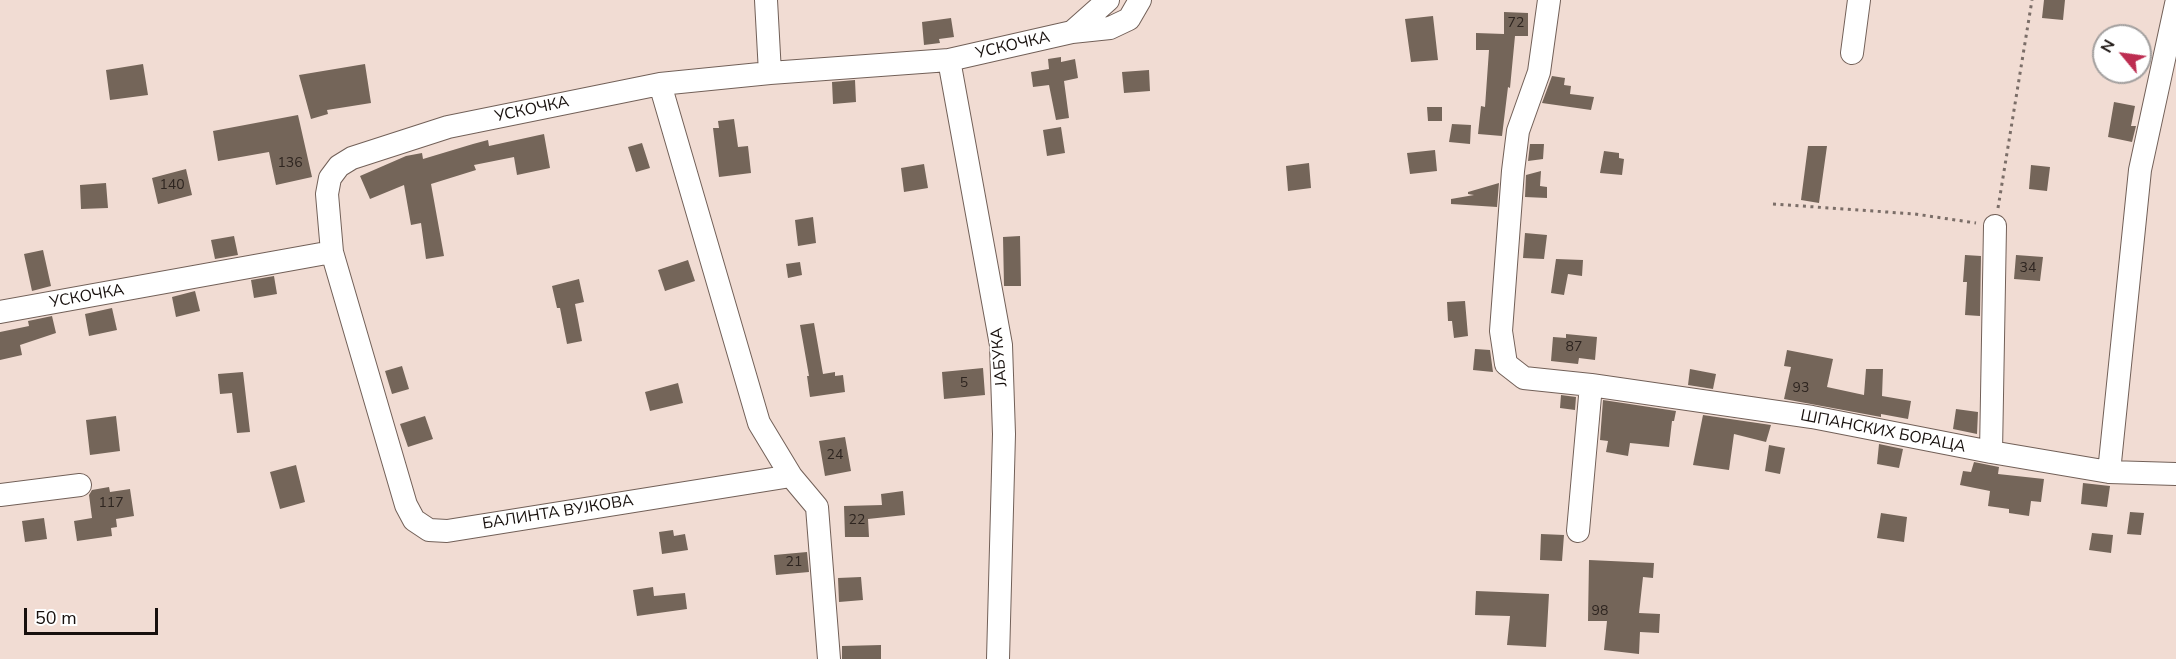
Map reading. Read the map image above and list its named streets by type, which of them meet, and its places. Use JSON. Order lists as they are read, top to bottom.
{
  "streets": {
    "street": [
      "УСКОЧКА",
      "ЈАБУКА",
      "ШПАНСКИХ БОРАЦА",
      "БАЛИНТА ВУЈКОВА"
    ]
  },
  "crossings": [
    ["УСКОЧКА", "ЈАБУКА"],
    ["УСКОЧКА", "БАЛИНТА ВУЈКОВА"]
  ],
  "house_numbers": [
    "72",
    "136",
    "140",
    "34",
    "87",
    "5",
    "93",
    "24",
    "117",
    "22",
    "21",
    "98"
  ],
  "scale_bar": "50 m",
  "north": "top left"
}
